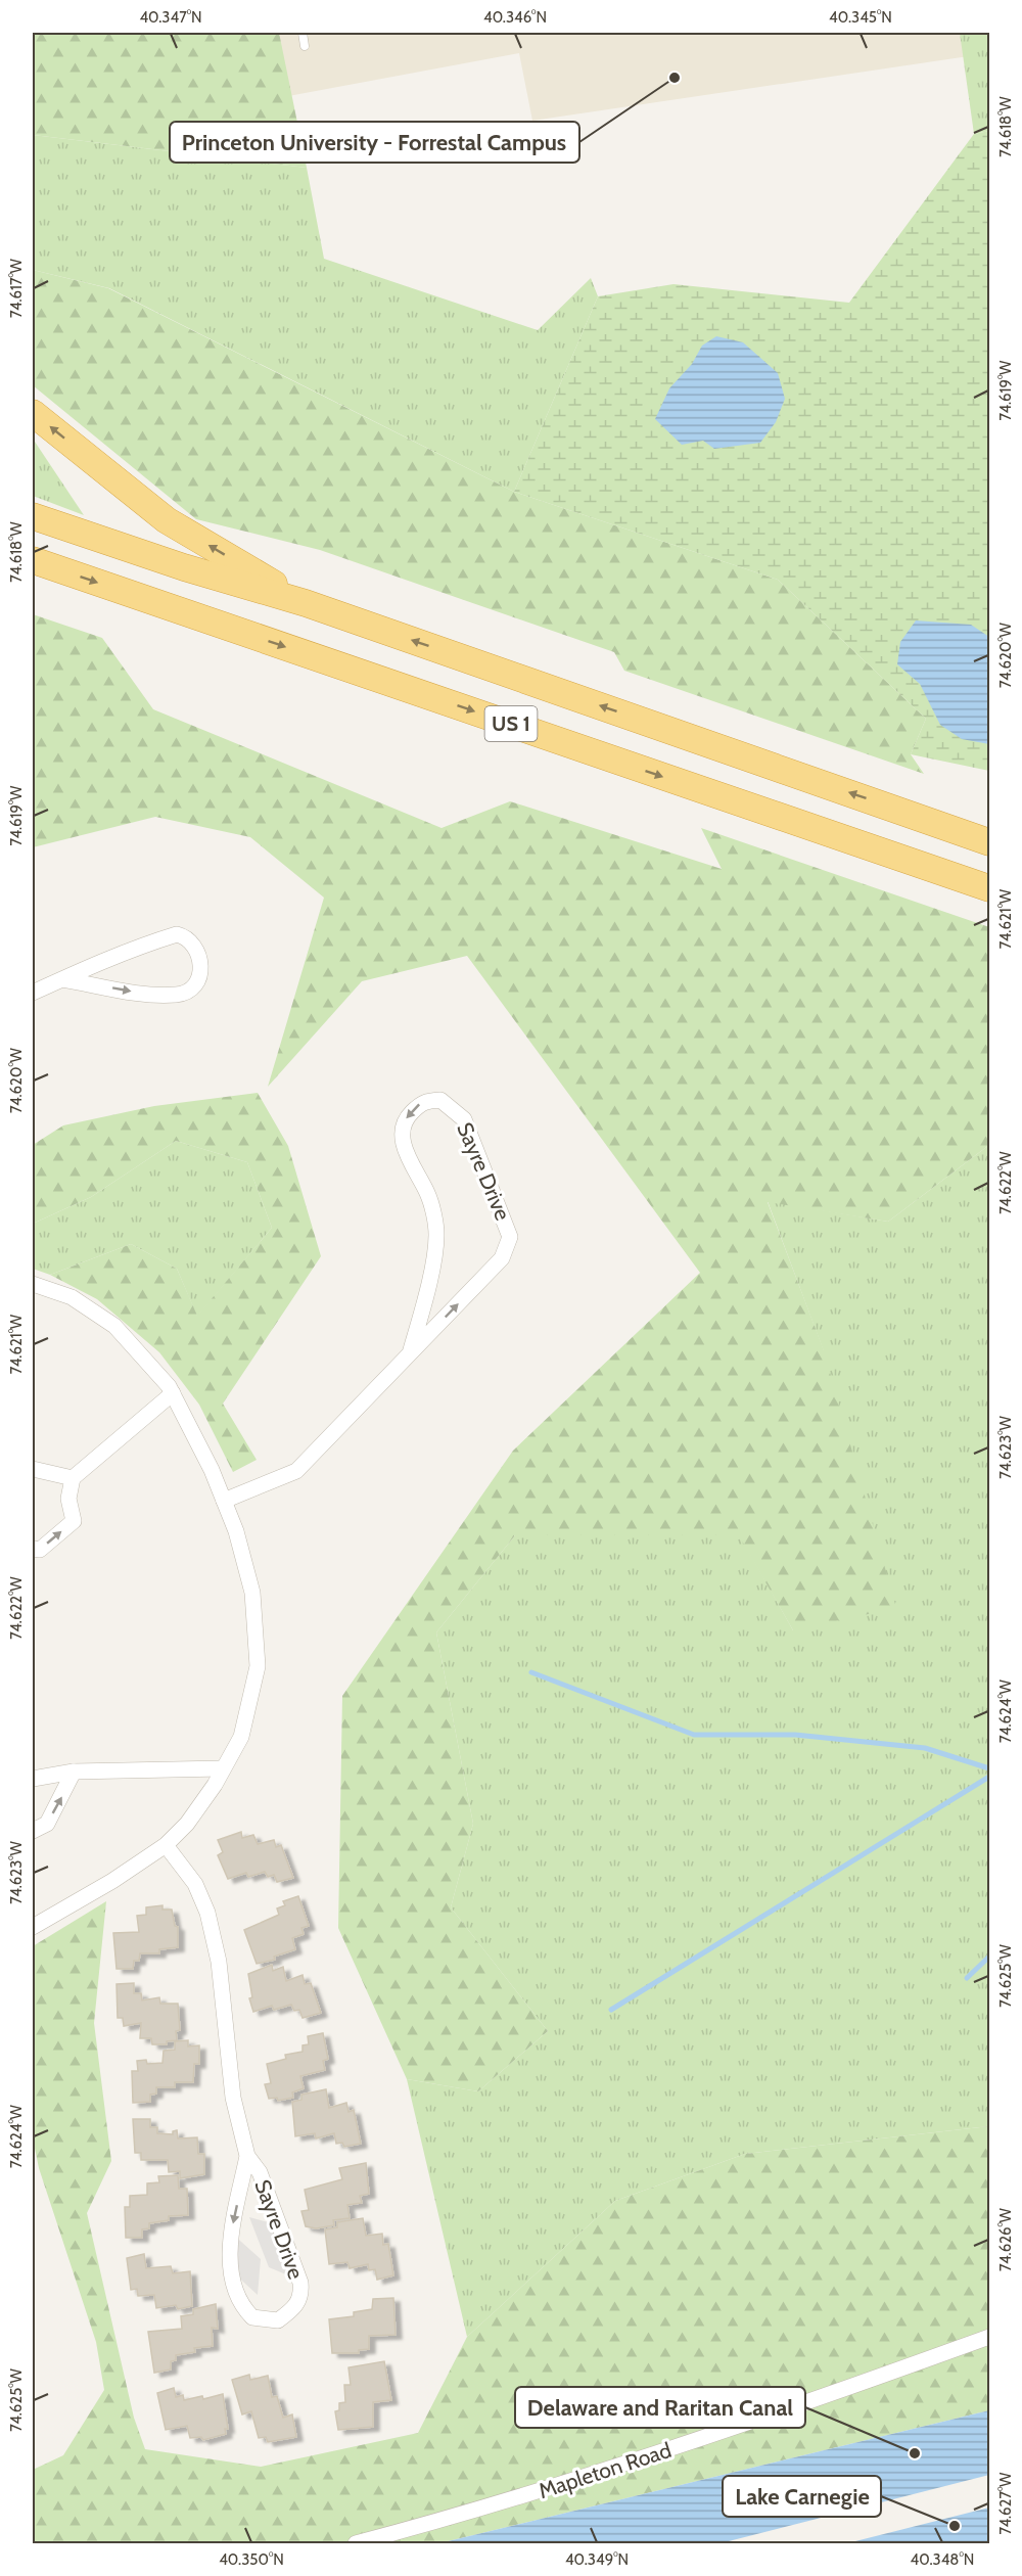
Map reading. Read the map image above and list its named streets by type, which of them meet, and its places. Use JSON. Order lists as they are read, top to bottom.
{
  "streets": {
    "highway": ["US 1"],
    "street": ["Sayre Drive", "Mapleton Road"]
  },
  "places": ["Princeton University - Forrestal Campus", "Delaware and Raritan Canal", "Lake Carnegie"],
  "coordinates": [
    "40.347°N",
    "40.346°N",
    "40.345°N",
    "74.618°W",
    "74.617°W",
    "74.619°W",
    "74.620°W",
    "74.621°W",
    "74.622°W",
    "74.623°W",
    "74.624°W",
    "74.625°W",
    "74.626°W",
    "74.627°W",
    "40.350°N",
    "40.349°N",
    "40.348°N"
  ]
}
